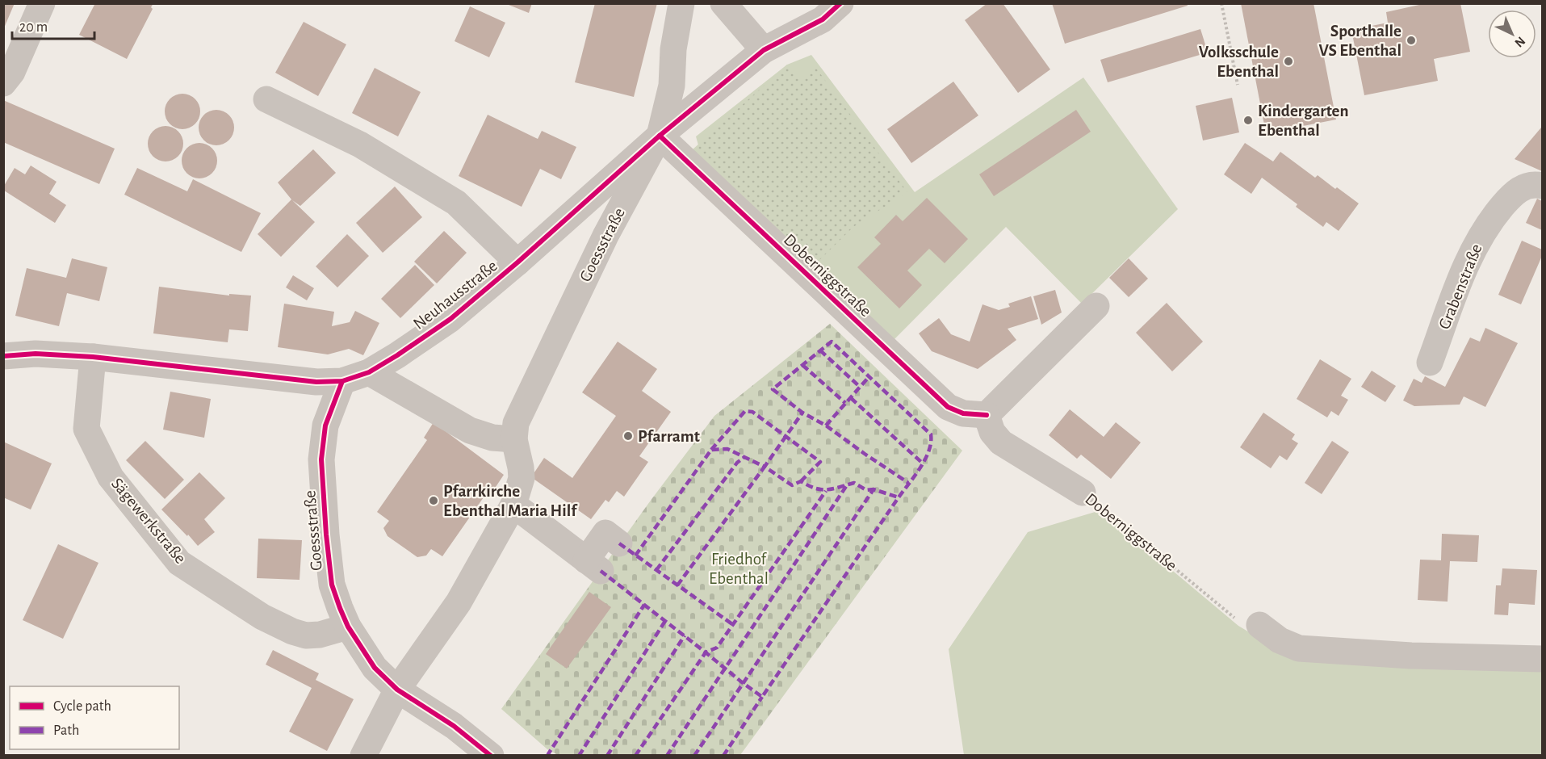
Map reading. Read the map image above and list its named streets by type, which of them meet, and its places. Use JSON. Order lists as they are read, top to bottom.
{
  "streets": {
    "street": [
      "Goessstraße",
      "Doberniggstraße",
      "Grabenstraße",
      "Neuhausstraße",
      "Sägewerkstraße"
    ]
  },
  "crossings": [
    ["Goessstraße", "Doberniggstraße"],
    ["Goessstraße", "Neuhausstraße"],
    ["Goessstraße", "Sägewerkstraße"],
    ["Doberniggstraße", "Neuhausstraße"],
    ["Neuhausstraße", "Sägewerkstraße"]
  ],
  "parks": ["Friedhof Ebenthal"],
  "places": [
    "Sporthalle VS Ebenthal",
    "Volksschule Ebenthal",
    "Kindergarten Ebenthal",
    "Pfarramt",
    "Pfarrkirche Ebenthal Maria Hilf"
  ],
  "legend": ["Cycle path", "Path"],
  "scale_bar": "20 m",
  "north": "bottom right"
}
